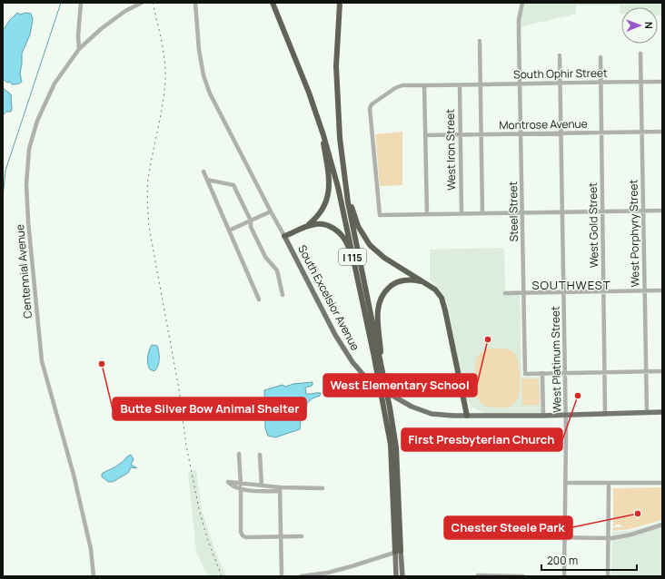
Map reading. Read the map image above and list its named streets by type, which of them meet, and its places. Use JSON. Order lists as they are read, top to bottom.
{
  "streets": {
    "highway": ["I 115"],
    "main road": ["South Excelsior Avenue"],
    "street": [
      "South Ophir Street",
      "Montrose Avenue",
      "West Iron Street",
      "Steel Street",
      "West Gold Street",
      "West Porphyry Street",
      "Centennial Avenue",
      "West Platinum Street"
    ]
  },
  "crossings": [
    ["South Ophir Street", "West Iron Street"],
    ["South Ophir Street", "Steel Street"],
    ["South Ophir Street", "West Gold Street"],
    ["South Ophir Street", "West Porphyry Street"],
    ["South Ophir Street", "West Platinum Street"],
    ["Montrose Avenue", "West Iron Street"],
    ["Montrose Avenue", "Steel Street"],
    ["Montrose Avenue", "West Gold Street"],
    ["Montrose Avenue", "West Porphyry Street"],
    ["Montrose Avenue", "West Platinum Street"],
    ["West Gold Street", "South Excelsior Avenue"],
    ["West Porphyry Street", "South Excelsior Avenue"],
    ["South Excelsior Avenue", "West Platinum Street"]
  ],
  "districts": ["SOUTHWEST"],
  "places": [
    "West Elementary School",
    "Butte Silver Bow Animal Shelter",
    "First Presbyterian Church",
    "Chester Steele Park"
  ],
  "scale_bar": "200 m",
  "north": "right"
}
